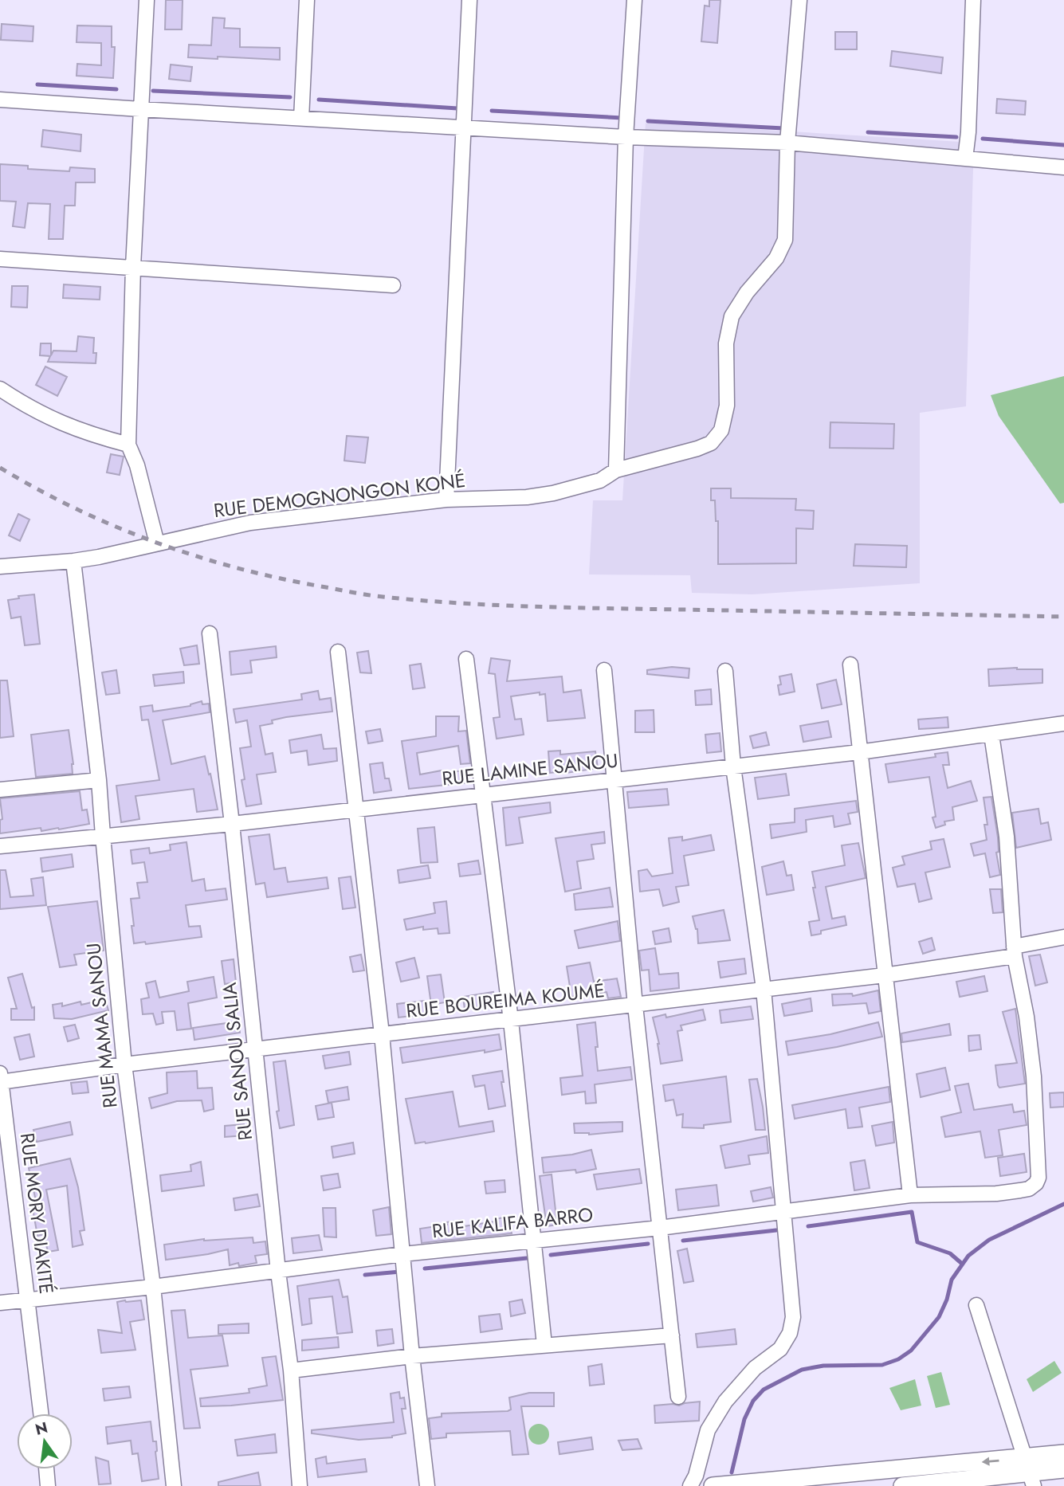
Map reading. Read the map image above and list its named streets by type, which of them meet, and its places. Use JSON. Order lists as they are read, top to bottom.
{
  "streets": {
    "street": [
      "RUE DEMOGNONGON KONÉ",
      "RUE LAMINE SANOU",
      "RUE BOUREIMA KOUMÉ",
      "RUE MAMA SANOU",
      "RUE SANOU SALIA",
      "RUE MORY DIAKITÉ",
      "RUE KALIFA BARRO"
    ]
  },
  "crossings": [
    ["RUE DEMOGNONGON KONÉ", "RUE MAMA SANOU"],
    ["RUE LAMINE SANOU", "RUE MAMA SANOU"],
    ["RUE LAMINE SANOU", "RUE SANOU SALIA"],
    ["RUE BOUREIMA KOUMÉ", "RUE MAMA SANOU"],
    ["RUE BOUREIMA KOUMÉ", "RUE SANOU SALIA"],
    ["RUE BOUREIMA KOUMÉ", "RUE MORY DIAKITÉ"],
    ["RUE BOUREIMA KOUMÉ", "RUE KALIFA BARRO"],
    ["RUE MAMA SANOU", "RUE KALIFA BARRO"],
    ["RUE SANOU SALIA", "RUE KALIFA BARRO"],
    ["RUE MORY DIAKITÉ", "RUE KALIFA BARRO"]
  ],
  "north": "top"
}
